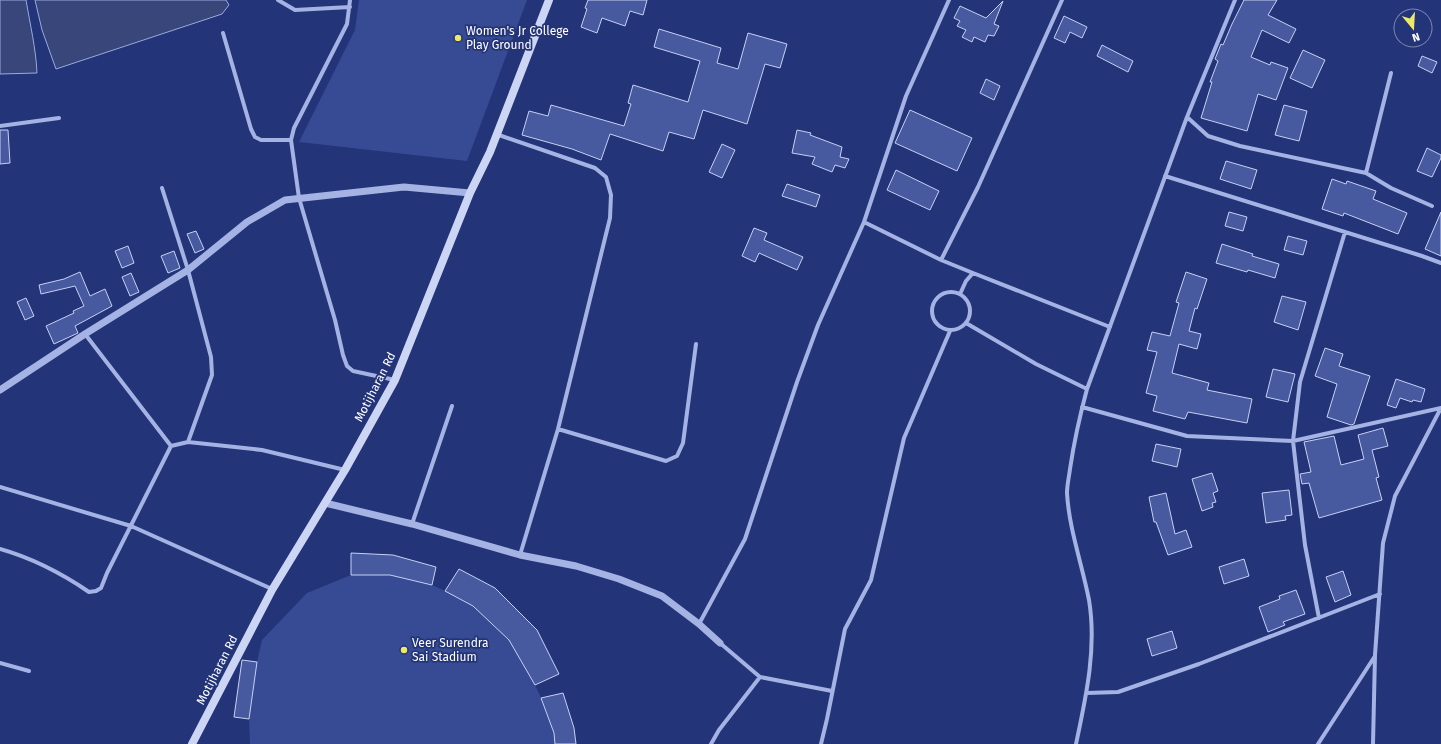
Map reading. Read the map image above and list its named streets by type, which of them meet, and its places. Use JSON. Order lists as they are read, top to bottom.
{
  "streets": {
    "main road": ["Motijharan Rd"]
  },
  "places": ["Women's Jr College Play Ground", "Veer Surendra Sai Stadium"],
  "north": "bottom"
}
